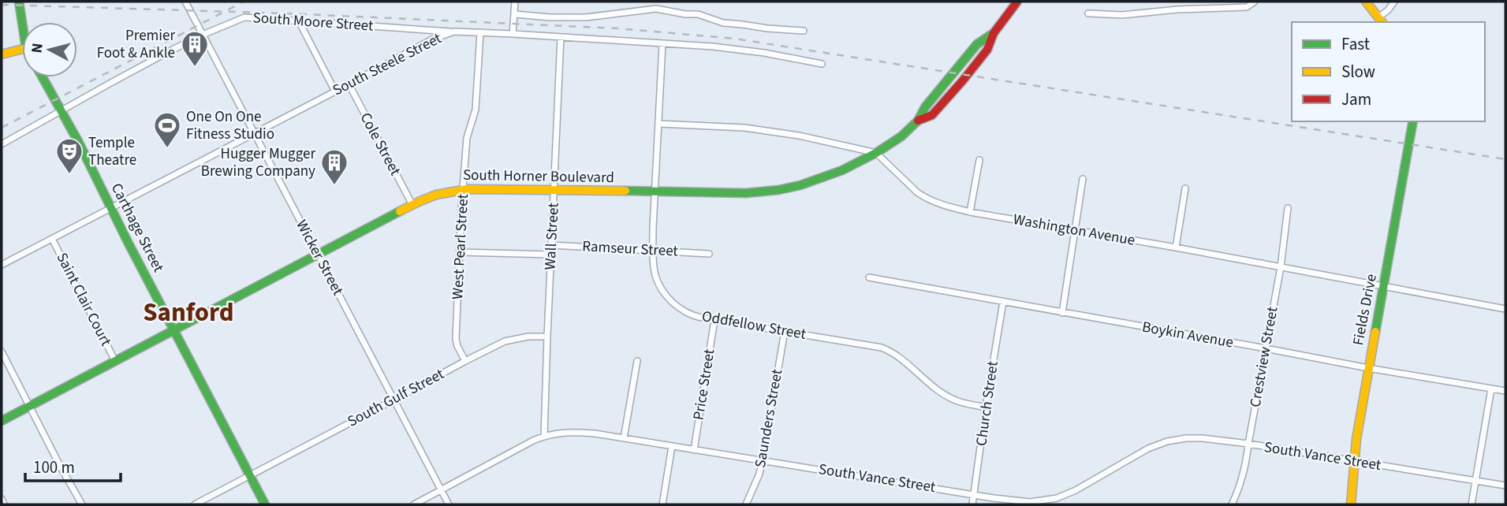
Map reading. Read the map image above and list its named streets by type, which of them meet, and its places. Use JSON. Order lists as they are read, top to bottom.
{
  "streets": {
    "main road": ["South Horner Boulevard", "Carthage Street", "Fields Drive"],
    "street": [
      "South Moore Street",
      "South Steele Street",
      "Cole Street",
      "Washington Avenue",
      "Wall Street",
      "West Pearl Street",
      "Ramseur Street",
      "Wicker Street",
      "Saint Clair Court",
      "Oddfellow Street",
      "Boykin Avenue",
      "Crestview Street",
      "Price Street",
      "South Gulf Street",
      "Church Street",
      "Saunders Street",
      "South Vance Street"
    ]
  },
  "crossings": [
    ["South Moore Street", "South Steele Street"],
    ["South Moore Street", "Carthage Street"],
    ["South Moore Street", "Wicker Street"],
    ["South Steele Street", "Cole Street"],
    ["South Steele Street", "Carthage Street"],
    ["South Steele Street", "Wall Street"],
    ["South Steele Street", "West Pearl Street"],
    ["South Steele Street", "Wicker Street"],
    ["South Steele Street", "Saint Clair Court"],
    ["South Steele Street", "Oddfellow Street"],
    ["Cole Street", "South Horner Boulevard"],
    ["South Horner Boulevard", "Carthage Street"],
    ["South Horner Boulevard", "Washington Avenue"],
    ["South Horner Boulevard", "Wall Street"],
    ["South Horner Boulevard", "West Pearl Street"],
    ["South Horner Boulevard", "Wicker Street"],
    ["South Horner Boulevard", "Saint Clair Court"],
    ["South Horner Boulevard", "Oddfellow Street"],
    ["Carthage Street", "South Gulf Street"],
    ["Washington Avenue", "Fields Drive"],
    ["Washington Avenue", "Crestview Street"],
    ["Wall Street", "Ramseur Street"],
    ["Wall Street", "South Gulf Street"],
    ["Wall Street", "South Vance Street"],
    ["West Pearl Street", "South Gulf Street"],
    ["Ramseur Street", "Oddfellow Street"],
    ["Wicker Street", "South Gulf Street"],
    ["Wicker Street", "South Vance Street"],
    ["Fields Drive", "Boykin Avenue"],
    ["Fields Drive", "South Vance Street"],
    ["Oddfellow Street", "Price Street"],
    ["Oddfellow Street", "Church Street"],
    ["Oddfellow Street", "Saunders Street"],
    ["Boykin Avenue", "Crestview Street"],
    ["Boykin Avenue", "Church Street"],
    ["Crestview Street", "South Vance Street"],
    ["Price Street", "South Vance Street"],
    ["Church Street", "South Vance Street"],
    ["Saunders Street", "South Vance Street"]
  ],
  "districts": ["Sanford"],
  "places": {
    "building": ["Premier Foot & Ankle", "Hugger Mugger Brewing Company"],
    "sports": ["One On One Fitness Studio"],
    "theatre": ["Temple Theatre"]
  },
  "legend": ["Fast", "Slow", "Jam"],
  "scale_bar": "100 m",
  "north": "left"
}
